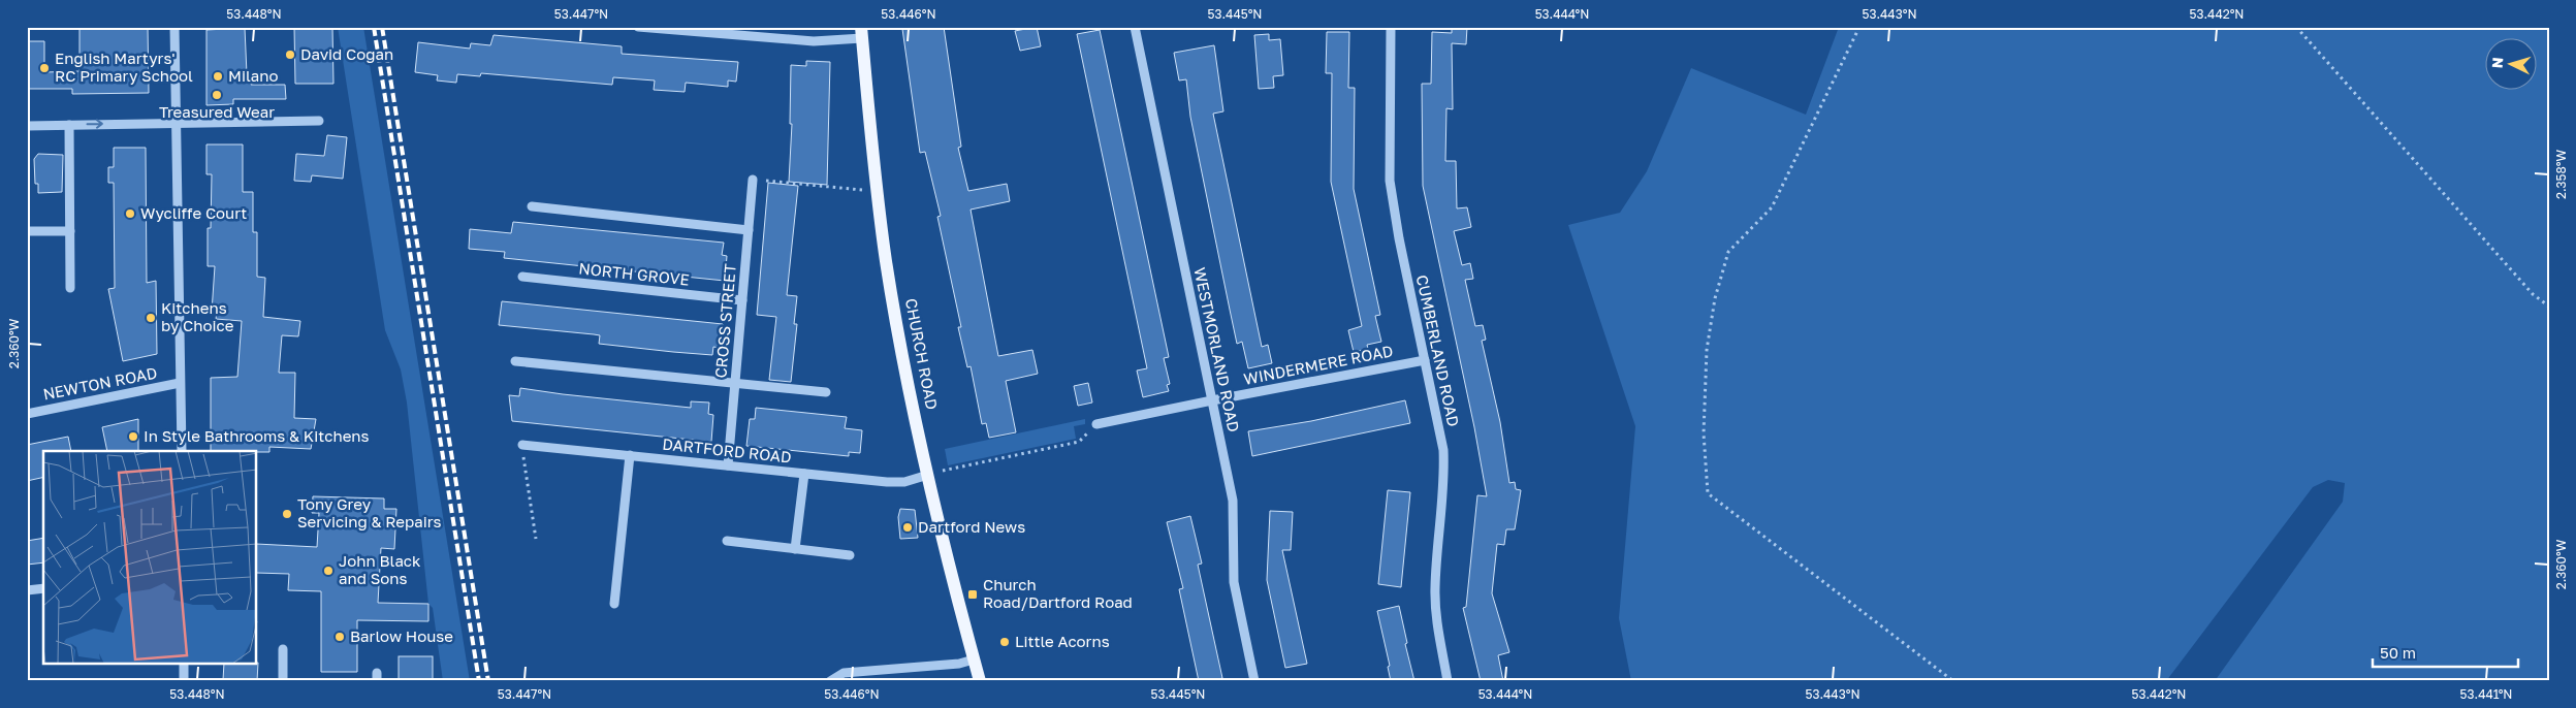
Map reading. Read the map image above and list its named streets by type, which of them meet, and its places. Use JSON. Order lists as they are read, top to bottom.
{
  "streets": {
    "main road": ["CHURCH ROAD"],
    "street": [
      "NORTH GROVE",
      "CROSS STREET",
      "WESTMORLAND ROAD",
      "CUMBERLAND ROAD",
      "WINDERMERE ROAD",
      "NEWTON ROAD",
      "DARTFORD ROAD"
    ]
  },
  "crossings": [
    ["NORTH GROVE", "CROSS STREET"],
    ["CROSS STREET", "DARTFORD ROAD"],
    ["WESTMORLAND ROAD", "WINDERMERE ROAD"],
    ["CUMBERLAND ROAD", "WINDERMERE ROAD"],
    ["CHURCH ROAD", "DARTFORD ROAD"]
  ],
  "places": {
    "other": [
      "David Cogan",
      "English Martyrs' RC Primary School",
      "Milano",
      "Treasured Wear",
      "Wycliffe Court",
      "Kitchens by Choice",
      "In Style Bathrooms & Kitchens",
      "Tony Grey Servicing & Repairs",
      "Dartford News",
      "John Black and Sons",
      "Barlow House",
      "Little Acorns"
    ],
    "transit": ["Church Road/Dartford Road"]
  },
  "scale_bar": "50 m",
  "north": "left",
  "coordinates": [
    "53.448°N",
    "53.447°N",
    "53.446°N",
    "53.445°N",
    "53.444°N",
    "53.443°N",
    "53.442°N",
    "2.358°W",
    "2.360°W",
    "53.441°N"
  ]
}
